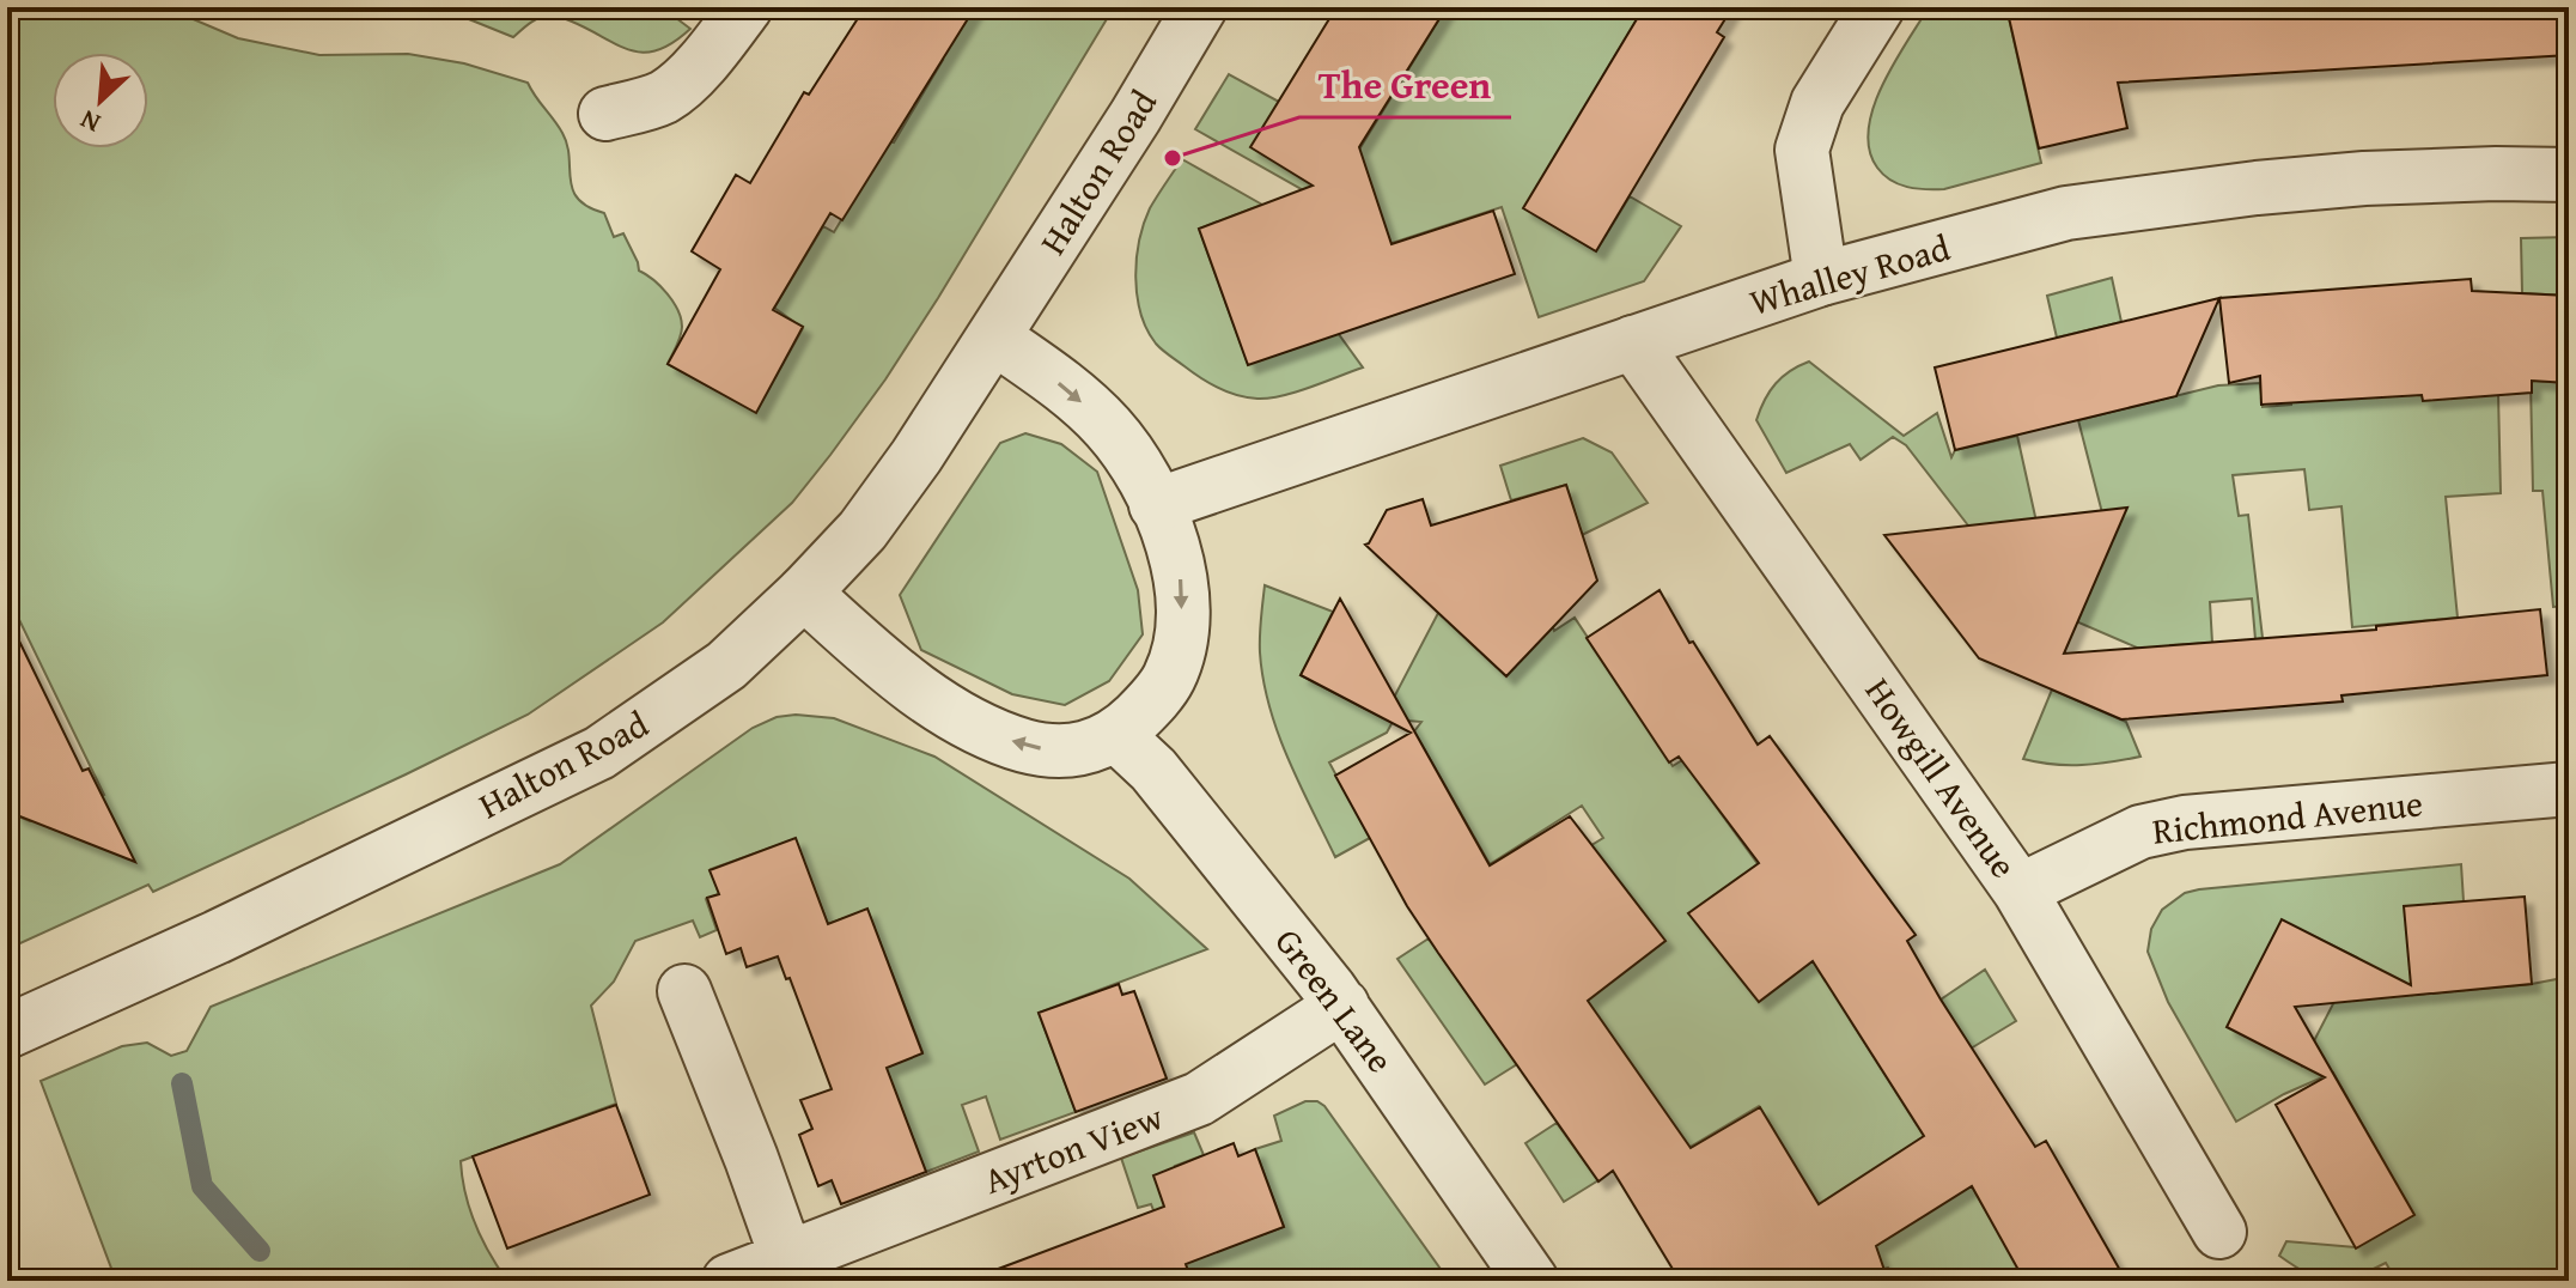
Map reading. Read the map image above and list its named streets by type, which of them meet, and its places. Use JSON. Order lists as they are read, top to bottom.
{
  "streets": {
    "street": [
      "Halton Road",
      "Whalley Road",
      "Howgill Avenue",
      "Richmond Avenue",
      "Green Lane",
      "Ayrton View"
    ]
  },
  "crossings": [
    ["Whalley Road", "Howgill Avenue"],
    ["Howgill Avenue", "Richmond Avenue"],
    ["Green Lane", "Ayrton View"]
  ],
  "places": ["The Green"],
  "north": "bottom left"
}
